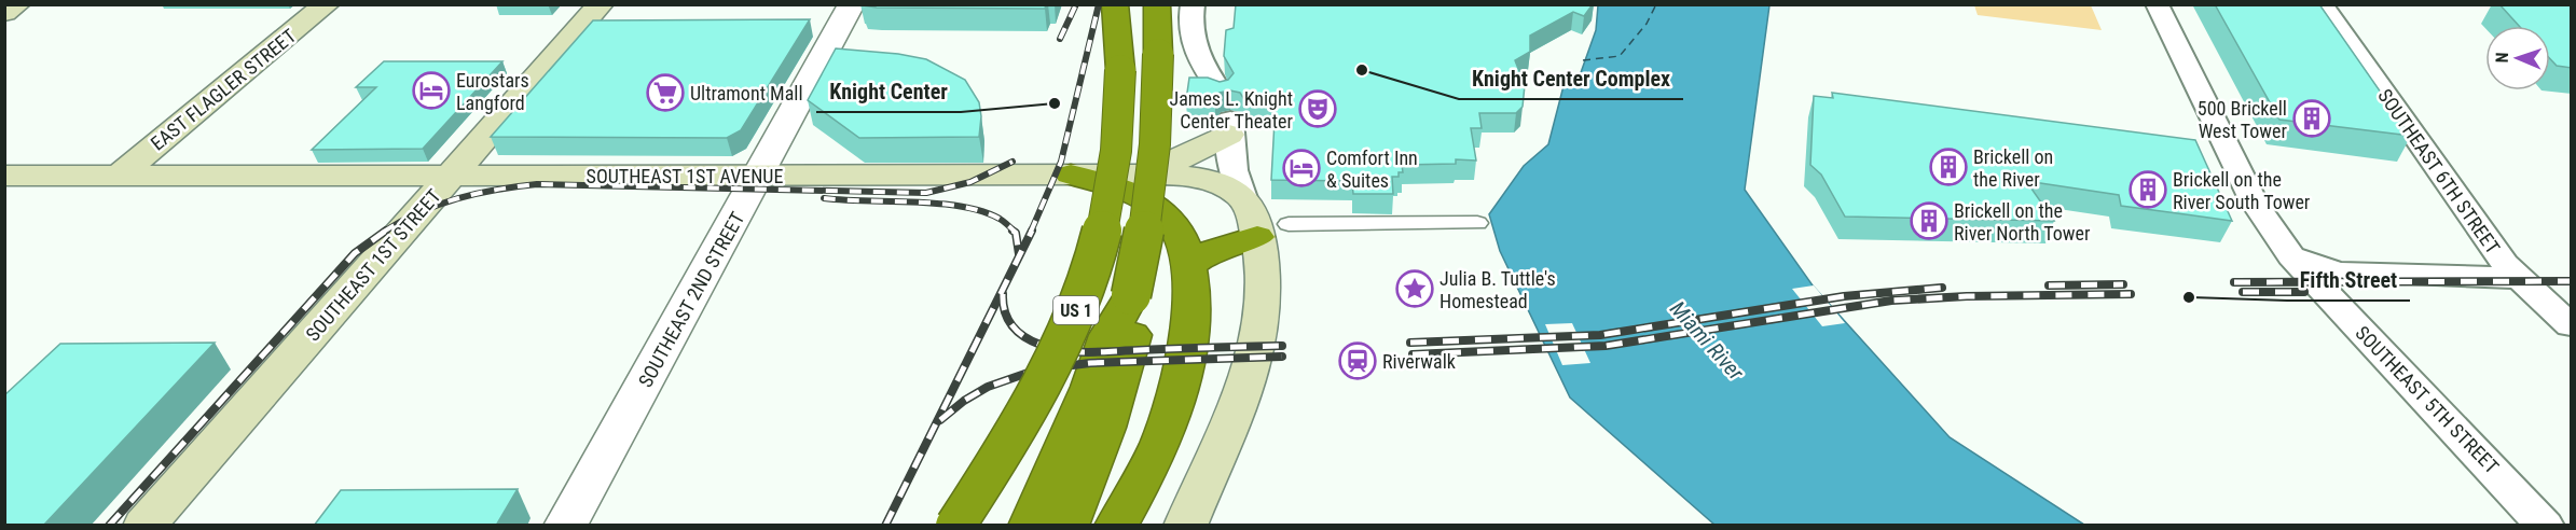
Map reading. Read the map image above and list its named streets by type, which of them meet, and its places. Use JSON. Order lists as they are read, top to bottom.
{
  "streets": {
    "highway": ["US 1"],
    "main road": ["EAST FLAGLER STREET", "SOUTHEAST 1ST AVENUE", "SOUTHEAST 1ST STREET"],
    "street": ["SOUTHEAST 6TH STREET", "SOUTHEAST 2ND STREET", "SOUTHEAST 5TH STREET"]
  },
  "crossings": [
    ["EAST FLAGLER STREET", "SOUTHEAST 1ST AVENUE"],
    ["SOUTHEAST 1ST AVENUE", "SOUTHEAST 1ST STREET"],
    ["SOUTHEAST 1ST AVENUE", "SOUTHEAST 2ND STREET"]
  ],
  "water": ["Miami River"],
  "places": {
    "other": ["Knight Center Complex", "Knight Center", "Fifth Street"],
    "hotel": ["Eurostars Langford", "Comfort Inn & Suites"],
    "supermarket": ["Ultramont Mall"],
    "theatre": ["James L. Knight Center Theater"],
    "building": [
      "500 Brickell West Tower",
      "Brickell on the River",
      "Brickell on the River South Tower",
      "Brickell on the River North Tower"
    ],
    "place": ["Julia B. Tuttle's Homestead"],
    "station": ["Riverwalk"]
  },
  "north": "left"
}
